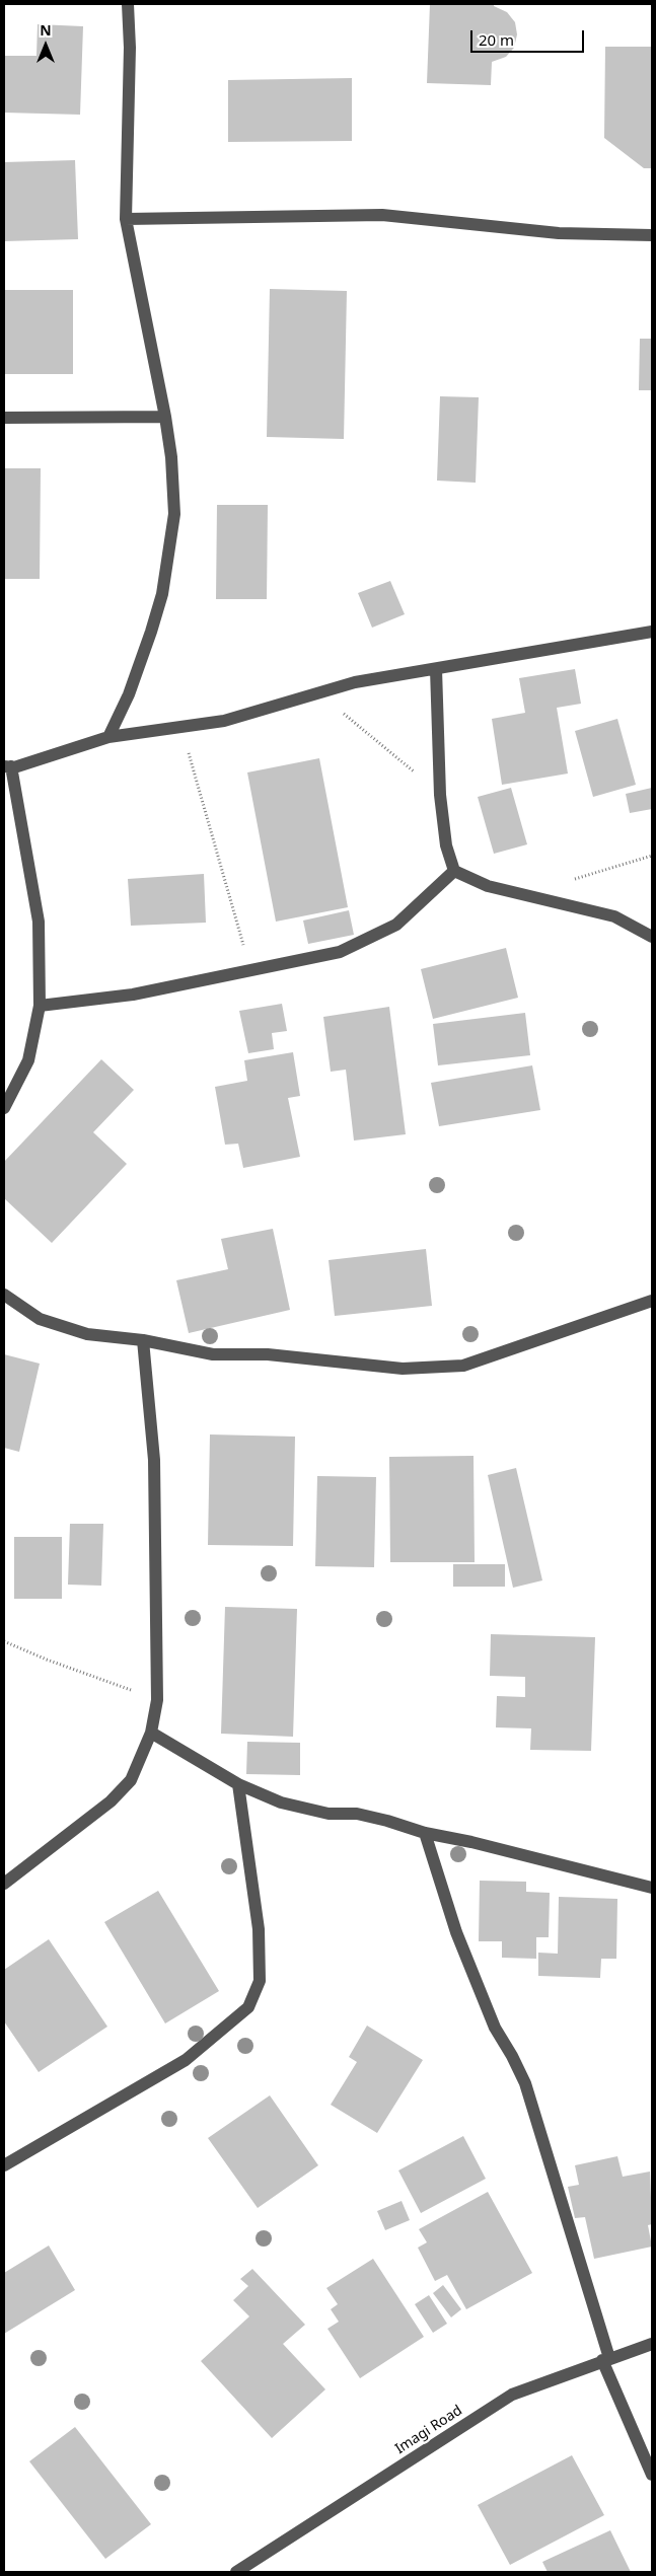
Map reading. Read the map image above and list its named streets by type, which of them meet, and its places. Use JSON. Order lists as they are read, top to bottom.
{
  "streets": {
    "street": ["Imagi Road"]
  },
  "scale_bar": "20 m",
  "north": "top"
}
